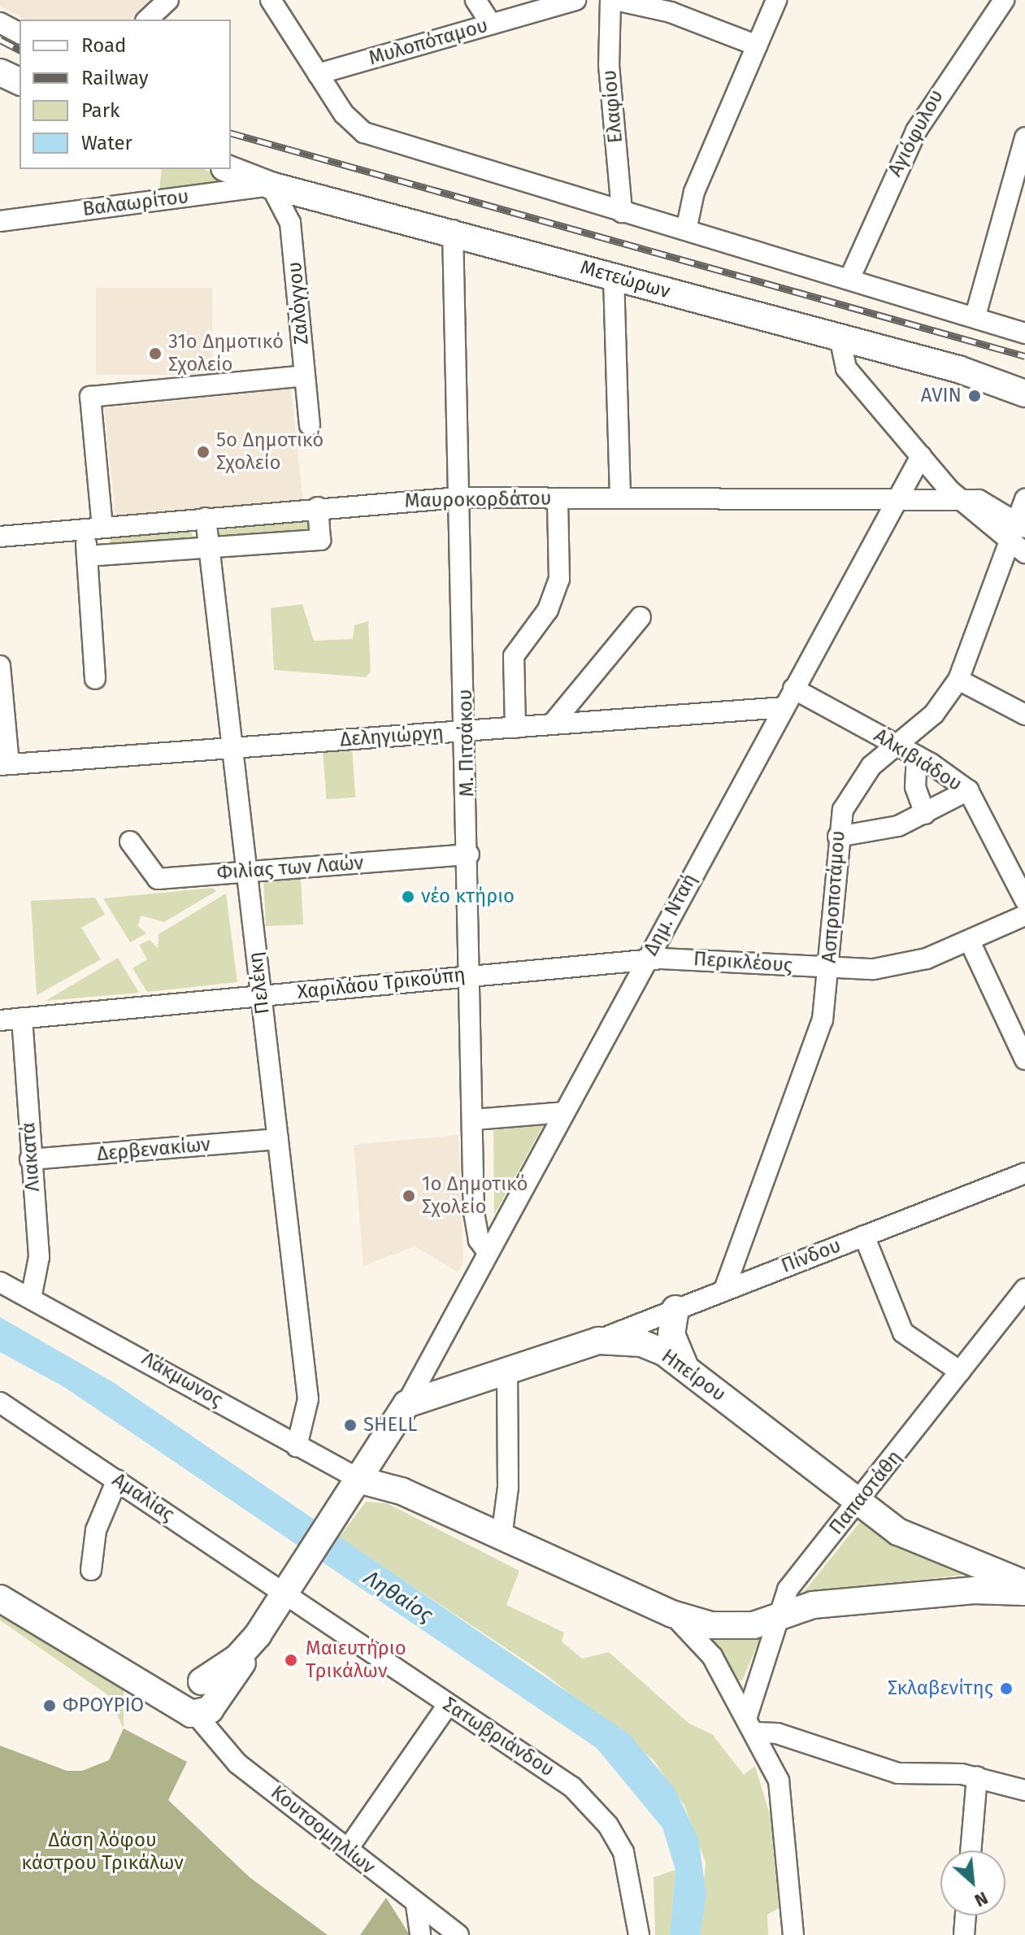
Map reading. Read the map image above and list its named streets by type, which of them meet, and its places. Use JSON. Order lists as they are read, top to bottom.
{
  "streets": {
    "main road": ["Μετεώρων", "Ηπείρου"],
    "street": [
      "Μυλοπόταμου",
      "Ελαφίου",
      "Αγιόφυλου",
      "Βαλαωρίτου",
      "Ζαλόγγου",
      "Μαυροκορδάτου",
      "Δεληγιώργη",
      "Μ. Πιτσάκου",
      "Αλκιβιάδου",
      "Φιλίας των Λαών",
      "Ασπροποτάμου",
      "Δημ. Νταή",
      "Περικλέους",
      "Πελέκη",
      "Χαριλάου Τρικούπη",
      "Δερβενακίων",
      "Λιακατά",
      "Πίνδου",
      "Λάκμωνος",
      "Παπαστάθη",
      "Αμαλίας",
      "Σατωβριάνδου",
      "Κουτσομηλίων"
    ]
  },
  "crossings": [
    ["Βαλαωρίτου", "Μετεώρων"],
    ["Βαλαωρίτου", "Ζαλόγγου"],
    ["Μετεώρων", "Ζαλόγγου"],
    ["Μετεώρων", "Μ. Πιτσάκου"],
    ["Μαυροκορδάτου", "Μ. Πιτσάκου"],
    ["Μαυροκορδάτου", "Ασπροποτάμου"],
    ["Μαυροκορδάτου", "Δημ. Νταή"],
    ["Μαυροκορδάτου", "Πελέκη"],
    ["Δεληγιώργη", "Μ. Πιτσάκου"],
    ["Δεληγιώργη", "Δημ. Νταή"],
    ["Δεληγιώργη", "Πελέκη"],
    ["Μ. Πιτσάκου", "Φιλίας των Λαών"],
    ["Μ. Πιτσάκου", "Δημ. Νταή"],
    ["Μ. Πιτσάκου", "Χαριλάου Τρικούπη"],
    ["Αλκιβιάδου", "Ασπροποτάμου"],
    ["Αλκιβιάδου", "Δημ. Νταή"],
    ["Φιλίας των Λαών", "Πελέκη"],
    ["Ασπροποτάμου", "Περικλέους"],
    ["Ασπροποτάμου", "Πίνδου"],
    ["Δημ. Νταή", "Περικλέους"],
    ["Δημ. Νταή", "Χαριλάου Τρικούπη"],
    ["Δημ. Νταή", "Ηπείρου"],
    ["Περικλέους", "Χαριλάου Τρικούπη"],
    ["Πελέκη", "Χαριλάου Τρικούπη"],
    ["Πελέκη", "Δερβενακίων"],
    ["Πελέκη", "Λάκμωνος"],
    ["Χαριλάου Τρικούπη", "Λιακατά"],
    ["Δερβενακίων", "Λιακατά"],
    ["Λιακατά", "Λάκμωνος"],
    ["Πίνδου", "Ηπείρου"],
    ["Ηπείρου", "Παπαστάθη"],
    ["Αμαλίας", "Σατωβριάνδου"]
  ],
  "water": ["Ληθαίος"],
  "parks": ["Δάση λόφου κάστρου Τρικάλων"],
  "places": [
    "31ο Δημοτικό Σχολείο",
    "AVIN",
    "5ο Δημοτικό Σχολείο",
    "νέο κτήριο",
    "1ο Δημοτικό Σχολείο",
    "SHELL",
    "Μαιευτήριο Τρικάλων",
    "Σκλαβενίτης",
    "ΦΡΟΥΡΙΟ"
  ],
  "legend": [
    "Road",
    "Railway",
    "Park",
    "Water"
  ],
  "north": "bottom right"
}
